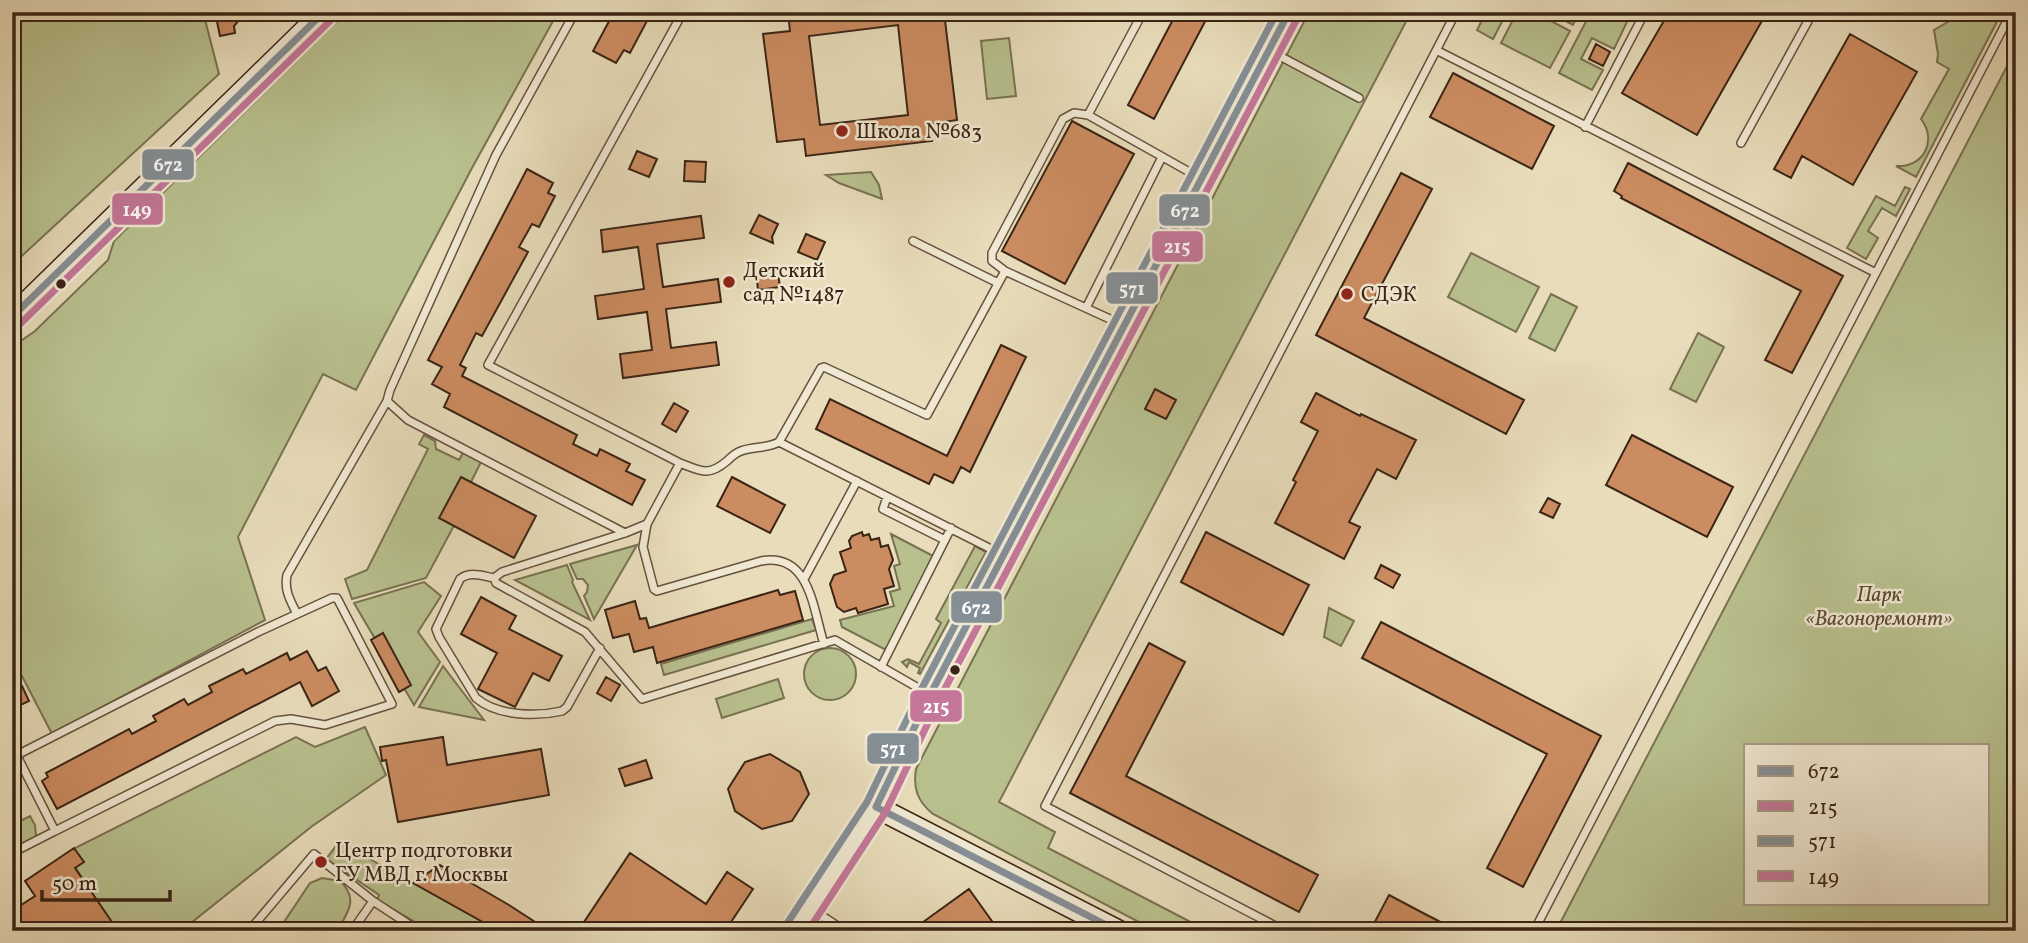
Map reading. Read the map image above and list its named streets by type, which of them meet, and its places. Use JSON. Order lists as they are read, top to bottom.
{
  "parks": ["Парк «Вагоноремонт»"],
  "places": [
    "Школа №683",
    "Детский сад №1487",
    "СДЭК",
    "Центр подготовки ГУ МВД г. Москвы"
  ],
  "lines": [
    "transit line 672",
    "transit line 571",
    "transit line 215",
    "transit line 149"
  ],
  "legend": [
    "672",
    "215",
    "571",
    "149"
  ],
  "scale_bar": "50 m"
}
